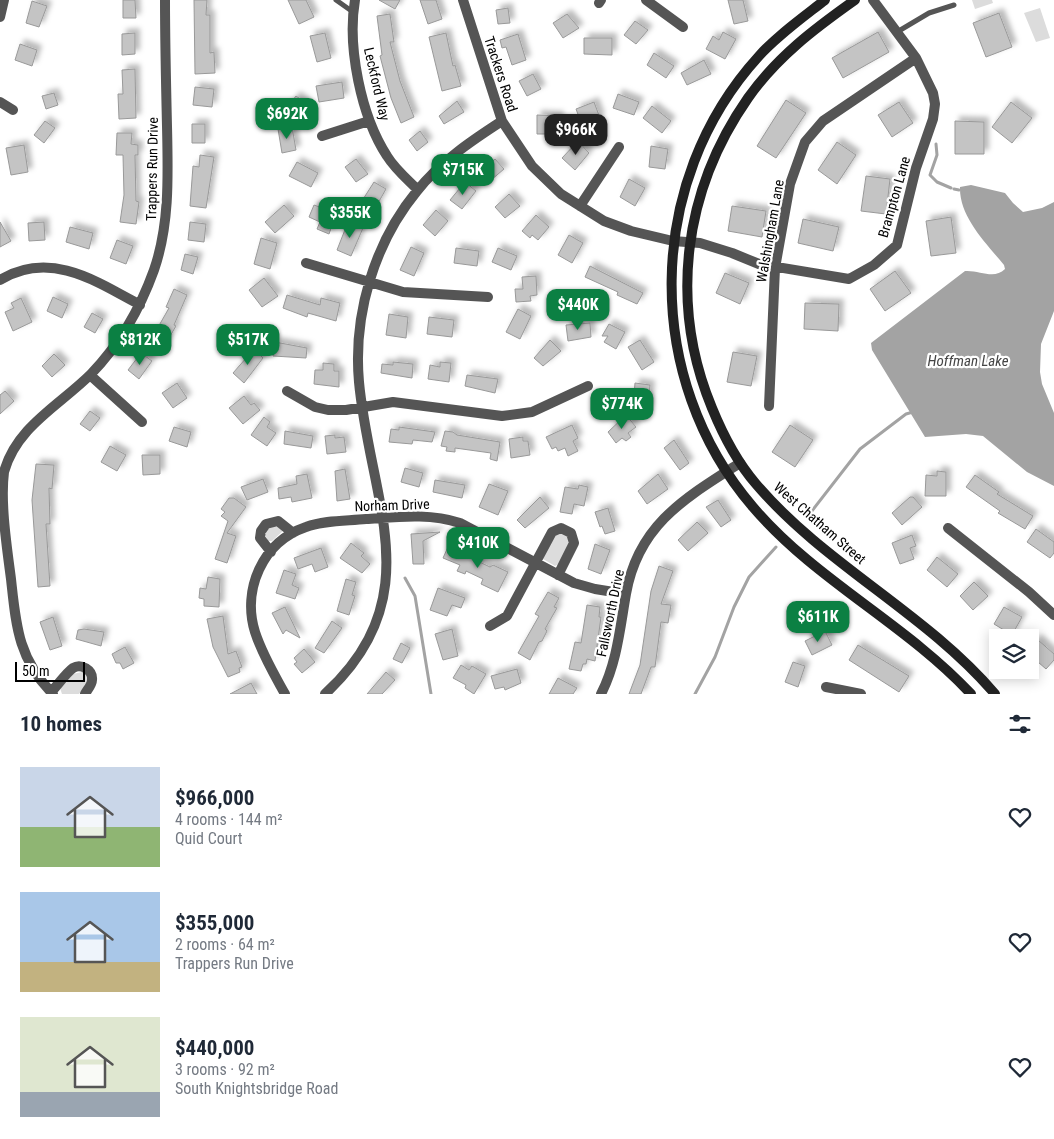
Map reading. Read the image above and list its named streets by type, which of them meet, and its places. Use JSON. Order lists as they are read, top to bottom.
{
  "streets": {
    "street": [
      "Trackers Road",
      "Leckford Way",
      "Trappers Run Drive",
      "Brampton Lane",
      "Walshingham Lane",
      "Norham Drive",
      "West Chatham Street",
      "Fallsworth Drive"
    ]
  },
  "crossings": [
    ["Trackers Road", "Brampton Lane"],
    ["Brampton Lane", "Walshingham Lane"],
    ["Brampton Lane", "West Chatham Street"],
    ["Norham Drive", "Fallsworth Drive"],
    ["West Chatham Street", "Fallsworth Drive"]
  ],
  "water": ["Hoffman Lake"],
  "scale_bar": "50 m",
  "page": {
    "price": [
      "$692K",
      "$966K",
      "$715K",
      "$355K",
      "$440K",
      "$812K",
      "$517K",
      "$774K",
      "$410K",
      "$611K"
    ],
    "scale": "50 m",
    "heading": "10 homes",
    "list": [
      {
        "name": "$966,000",
        "note": "4 rooms · 144 m² · Quid Court"
      },
      {
        "name": "$355,000",
        "note": "2 rooms · 64 m² · Trappers Run Drive"
      },
      {
        "name": "$440,000",
        "note": "3 rooms · 92 m² · South Knightsbridge Road"
      }
    ]
  }
}
